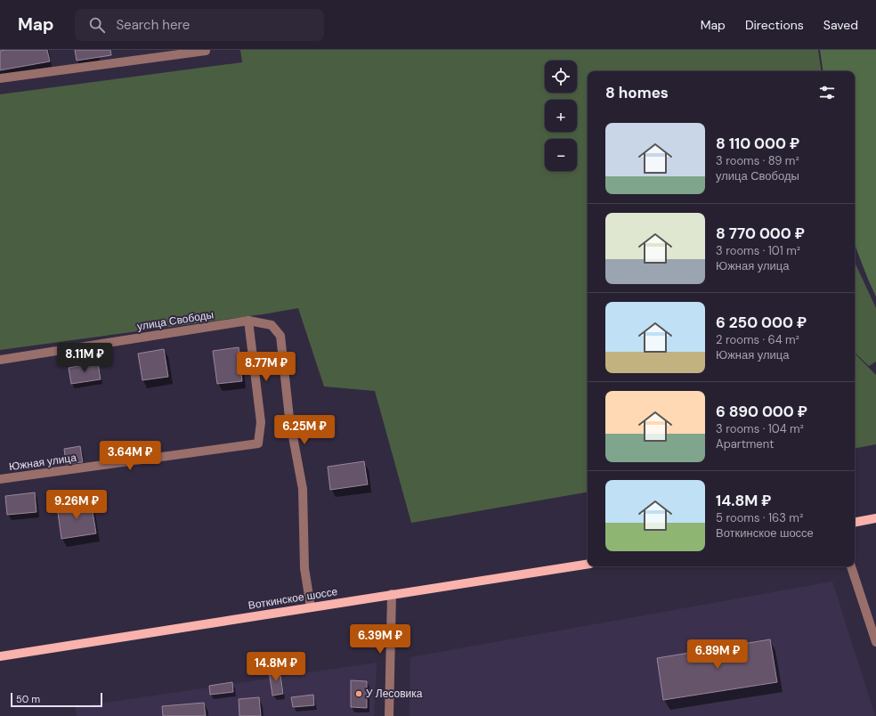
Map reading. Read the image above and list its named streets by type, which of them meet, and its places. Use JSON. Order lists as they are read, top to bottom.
{
  "streets": {
    "main road": ["Воткинское шоссе"],
    "street": ["улица Свободы", "Южная улица"]
  },
  "crossings": [
    ["улица Свободы", "Южная улица"],
    ["улица Свободы", "Воткинское шоссе"]
  ],
  "places": ["У Лесовика"],
  "scale_bar": "50 m",
  "page": {
    "header": "Map",
    "search": "Search here",
    "nav": ["Map", "Directions", "Saved"],
    "map_buttons": ["+", "−"],
    "heading": "8 homes",
    "list": [
      {
        "name": "8 110 000 ₽",
        "note": "3 rooms · 89 m² · улица Свободы"
      },
      {
        "name": "8 770 000 ₽",
        "note": "3 rooms · 101 m² · Южная улица"
      },
      {
        "name": "6 250 000 ₽",
        "note": "2 rooms · 64 m² · Южная улица"
      },
      {
        "name": "6 890 000 ₽",
        "note": "3 rooms · 104 m² · Apartment"
      },
      {
        "name": "14.8M ₽",
        "note": "5 rooms · 163 m² · Воткинское шоссе"
      }
    ],
    "price": [
      "8.11M ₽",
      "8.77M ₽",
      "6.25M ₽",
      "3.64M ₽",
      "9.26M ₽",
      "6.39M ₽",
      "6.89M ₽",
      "14.8M ₽"
    ],
    "scale": "50 m"
  }
}
